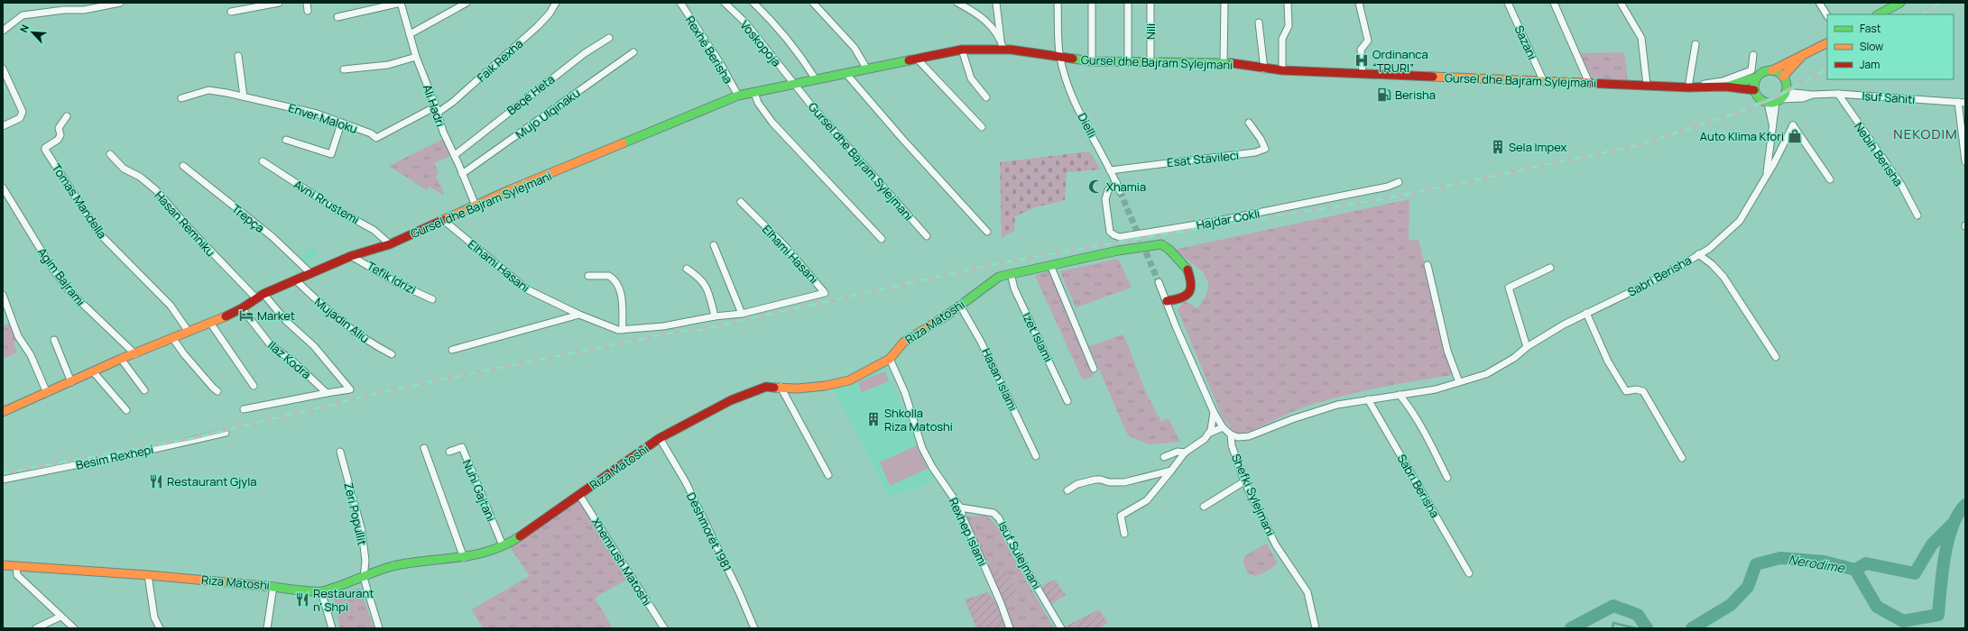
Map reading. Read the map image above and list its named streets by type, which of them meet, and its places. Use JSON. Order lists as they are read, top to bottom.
{
  "streets": {
    "street": [
      "Nili",
      "Sazani",
      "Voskopoja",
      "Rexhë Berisha",
      "Faik Rexha",
      "Gursel dhe Bajram Sylejmani",
      "Beqë Heta",
      "Isuf Sahiti",
      "Ali Hadri",
      "Mujo Ulqinaku",
      "Enver Maloku",
      "Dielli",
      "Nebih Berisha",
      "Esat Stavileci",
      "Tomas Mandella",
      "Avni Rrustemi",
      "Trepça",
      "Hajdar Cokli",
      "Hasan Remniku",
      "Elhami Hasani",
      "Sabri Berisha",
      "Agim Bajrami",
      "Tefik Idrizi",
      "Mujadin Aliu",
      "Riza Matoshi",
      "Izet Islami",
      "Ilaz Kodra",
      "Hasan Islami",
      "Besim Rexhepi",
      "Nuhi Gajtani",
      "Shefki Sylejmani",
      "Zëri Popullit",
      "Dëshmorët 1981",
      "Rexhep Islami",
      "Isuf Sulejmani",
      "Xhemrush Matoshi"
    ]
  },
  "crossings": [
    ["Nili", "Gursel dhe Bajram Sylejmani"],
    ["Sazani", "Gursel dhe Bajram Sylejmani"],
    ["Voskopoja", "Gursel dhe Bajram Sylejmani"],
    ["Rexhë Berisha", "Gursel dhe Bajram Sylejmani"],
    ["Faik Rexha", "Ali Hadri"],
    ["Faik Rexha", "Enver Maloku"],
    ["Gursel dhe Bajram Sylejmani", "Isuf Sahiti"],
    ["Gursel dhe Bajram Sylejmani", "Ali Hadri"],
    ["Gursel dhe Bajram Sylejmani", "Dielli"],
    ["Gursel dhe Bajram Sylejmani", "Tomas Mandella"],
    ["Gursel dhe Bajram Sylejmani", "Avni Rrustemi"],
    ["Gursel dhe Bajram Sylejmani", "Trepça"],
    ["Gursel dhe Bajram Sylejmani", "Hasan Remniku"],
    ["Gursel dhe Bajram Sylejmani", "Elhami Hasani"],
    ["Gursel dhe Bajram Sylejmani", "Sabri Berisha"],
    ["Gursel dhe Bajram Sylejmani", "Agim Bajrami"],
    ["Gursel dhe Bajram Sylejmani", "Tefik Idrizi"],
    ["Gursel dhe Bajram Sylejmani", "Mujadin Aliu"],
    ["Gursel dhe Bajram Sylejmani", "Ilaz Kodra"],
    ["Beqë Heta", "Ali Hadri"],
    ["Isuf Sahiti", "Nebih Berisha"],
    ["Isuf Sahiti", "Sabri Berisha"],
    ["Ali Hadri", "Mujo Ulqinaku"],
    ["Ali Hadri", "Enver Maloku"],
    ["Dielli", "Esat Stavileci"],
    ["Dielli", "Hajdar Cokli"],
    ["Sabri Berisha", "Shefki Sylejmani"],
    ["Riza Matoshi", "Izet Islami"],
    ["Riza Matoshi", "Hasan Islami"],
    ["Riza Matoshi", "Nuhi Gajtani"],
    ["Riza Matoshi", "Zëri Popullit"],
    ["Riza Matoshi", "Dëshmorët 1981"],
    ["Riza Matoshi", "Rexhep Islami"],
    ["Riza Matoshi", "Xhemrush Matoshi"],
    ["Rexhep Islami", "Isuf Sulejmani"]
  ],
  "districts": ["NEKODIM"],
  "water": ["Nerodime"],
  "places": {
    "hospital": ["Ordinanca “TRURI”"],
    "fuel station": ["Berisha"],
    "shop": ["Auto Klima Kfori"],
    "building": ["Sela Impex", "Shkolla Riza Matoshi"],
    "mosque": ["Xhamia"],
    "hotel": ["Market"],
    "restaurant": ["Restaurant Gjyla", "Restaurant n' Shpi"]
  },
  "legend": ["Fast", "Slow", "Jam"],
  "north": "top left"
}
